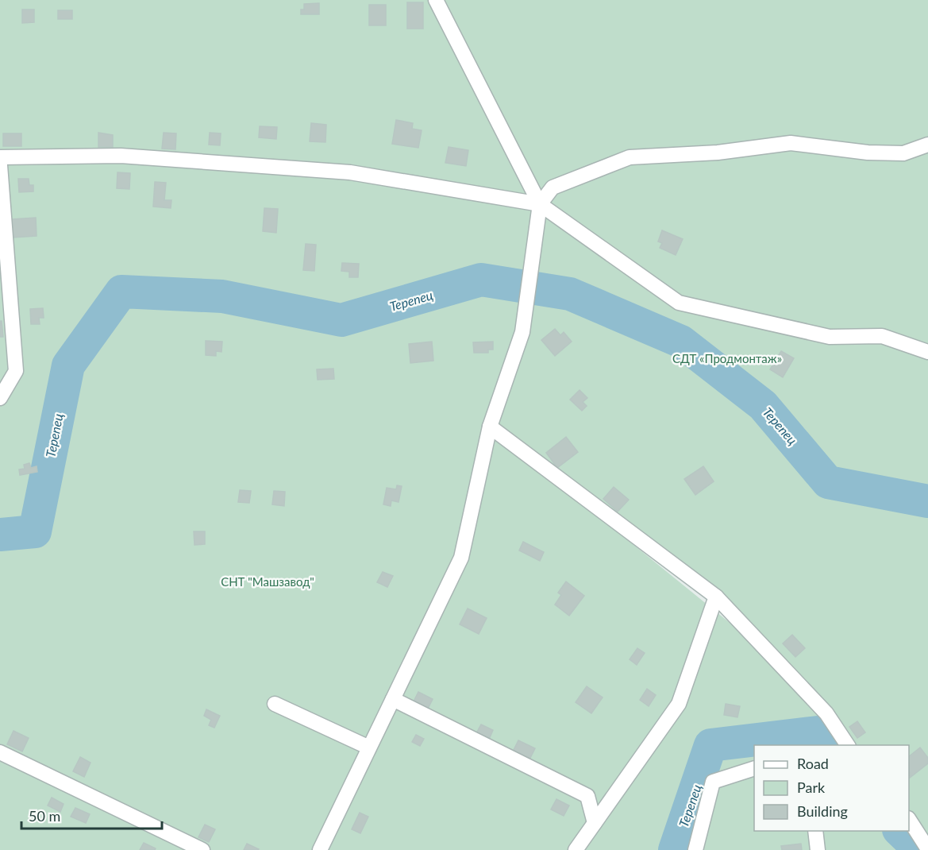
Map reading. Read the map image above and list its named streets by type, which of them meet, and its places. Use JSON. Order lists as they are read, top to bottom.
{
  "water": ["Терепец"],
  "parks": ["СДТ «Продмонтаж»", "СНТ \"Машзавод\""],
  "legend": ["Road", "Park", "Building"],
  "scale_bar": "50 m"
}
